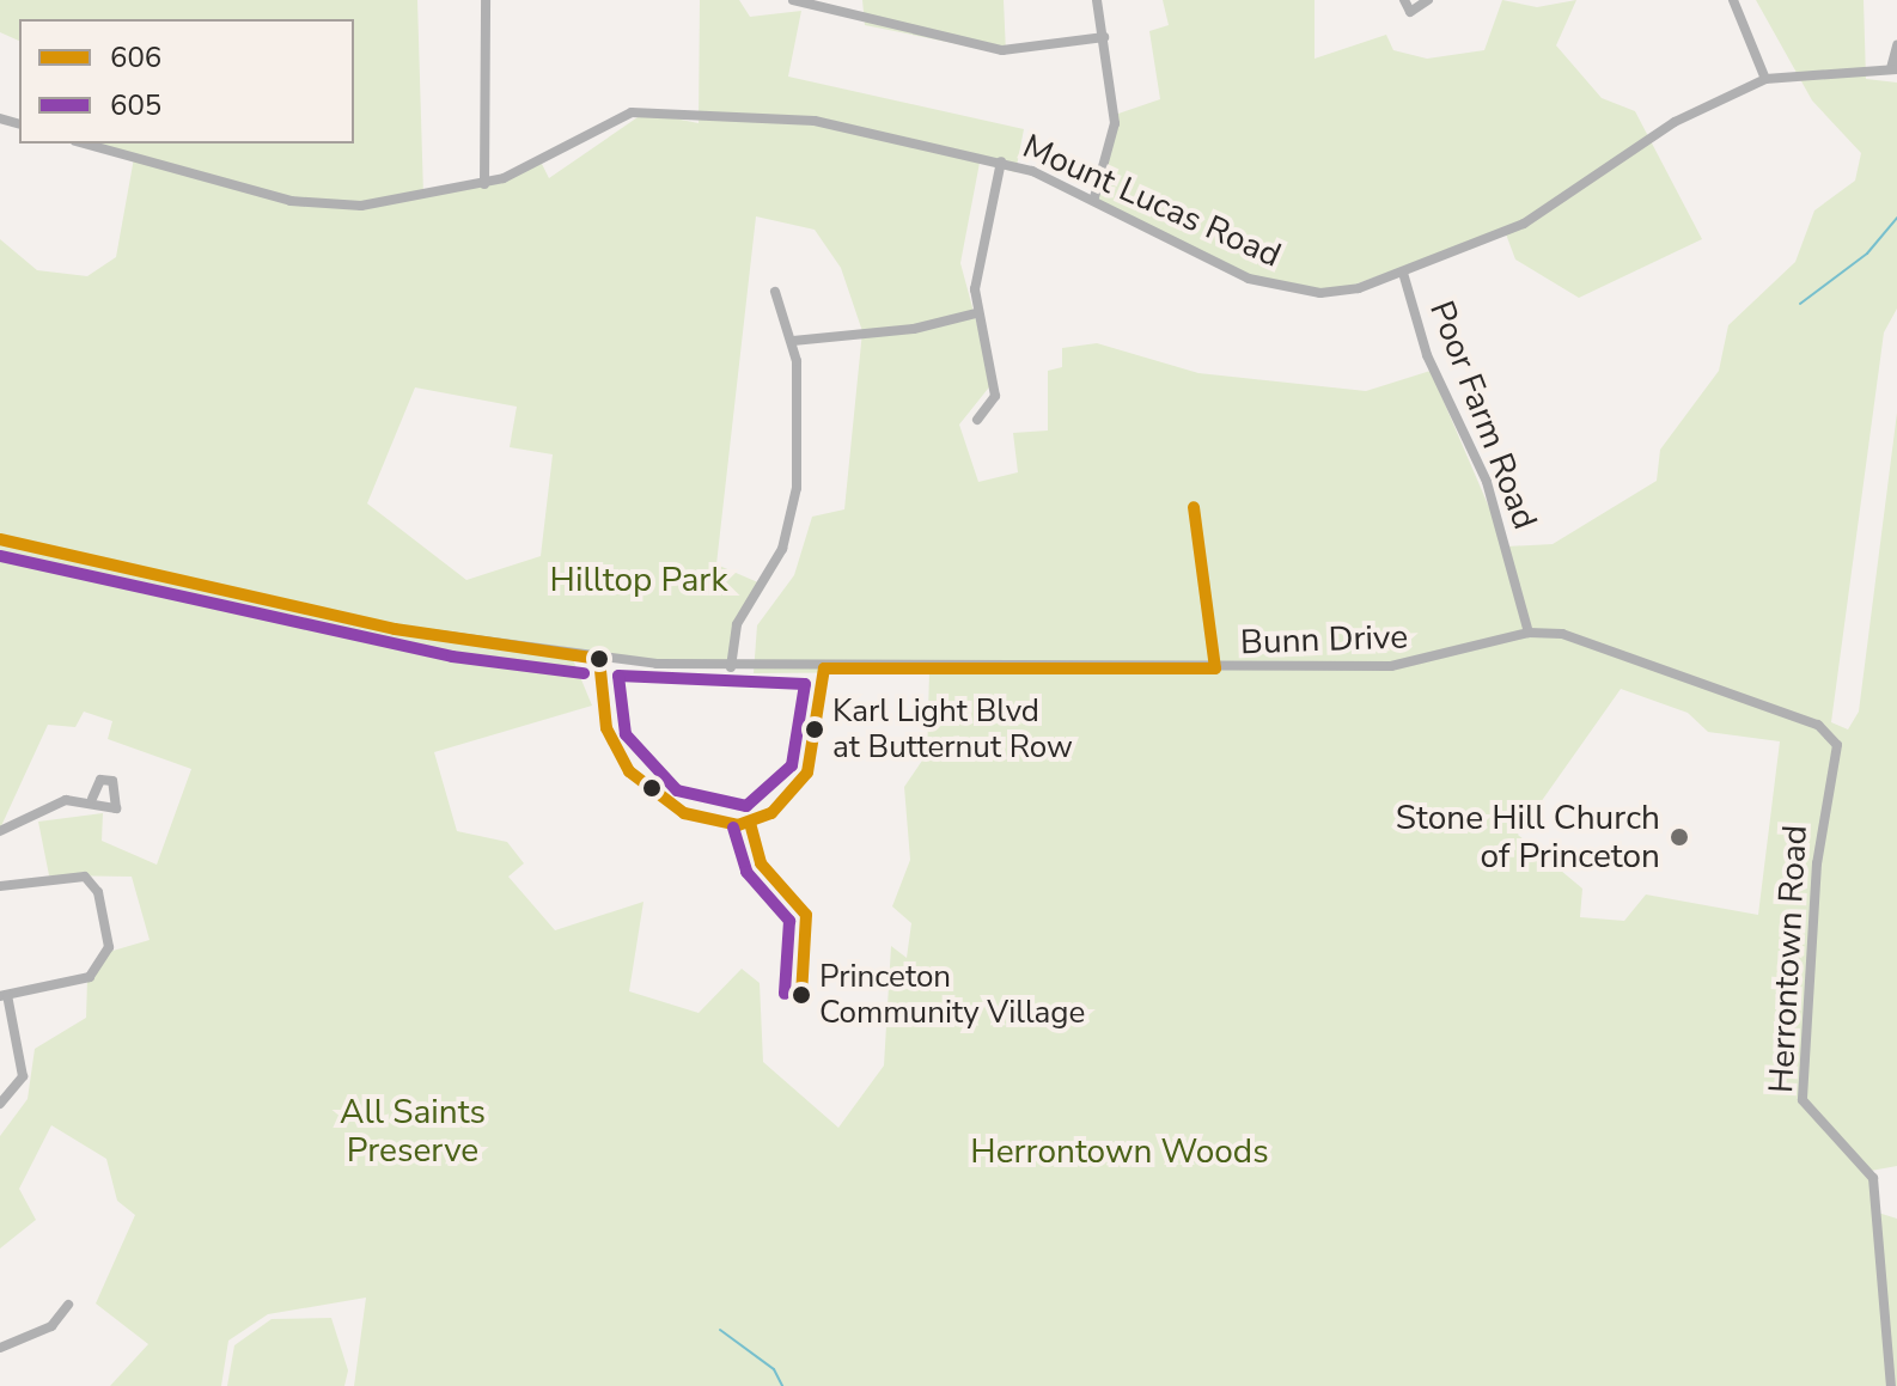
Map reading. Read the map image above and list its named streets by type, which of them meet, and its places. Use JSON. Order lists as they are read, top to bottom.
{
  "streets": {
    "street": [
      "Mount Lucas Road",
      "Poor Farm Road",
      "Bunn Drive",
      "Herrontown Road"
    ]
  },
  "crossings": [
    ["Mount Lucas Road", "Poor Farm Road"],
    ["Poor Farm Road", "Bunn Drive"],
    ["Bunn Drive", "Herrontown Road"]
  ],
  "parks": ["Hilltop Park", "All Saints Preserve", "Herrontown Woods"],
  "places": ["Karl Light Blvd at Butternut Row", "Stone Hill Church of Princeton", "Princeton Community Village"],
  "lines": ["transit line 606", "transit line 605"],
  "legend": ["606", "605"]
}
